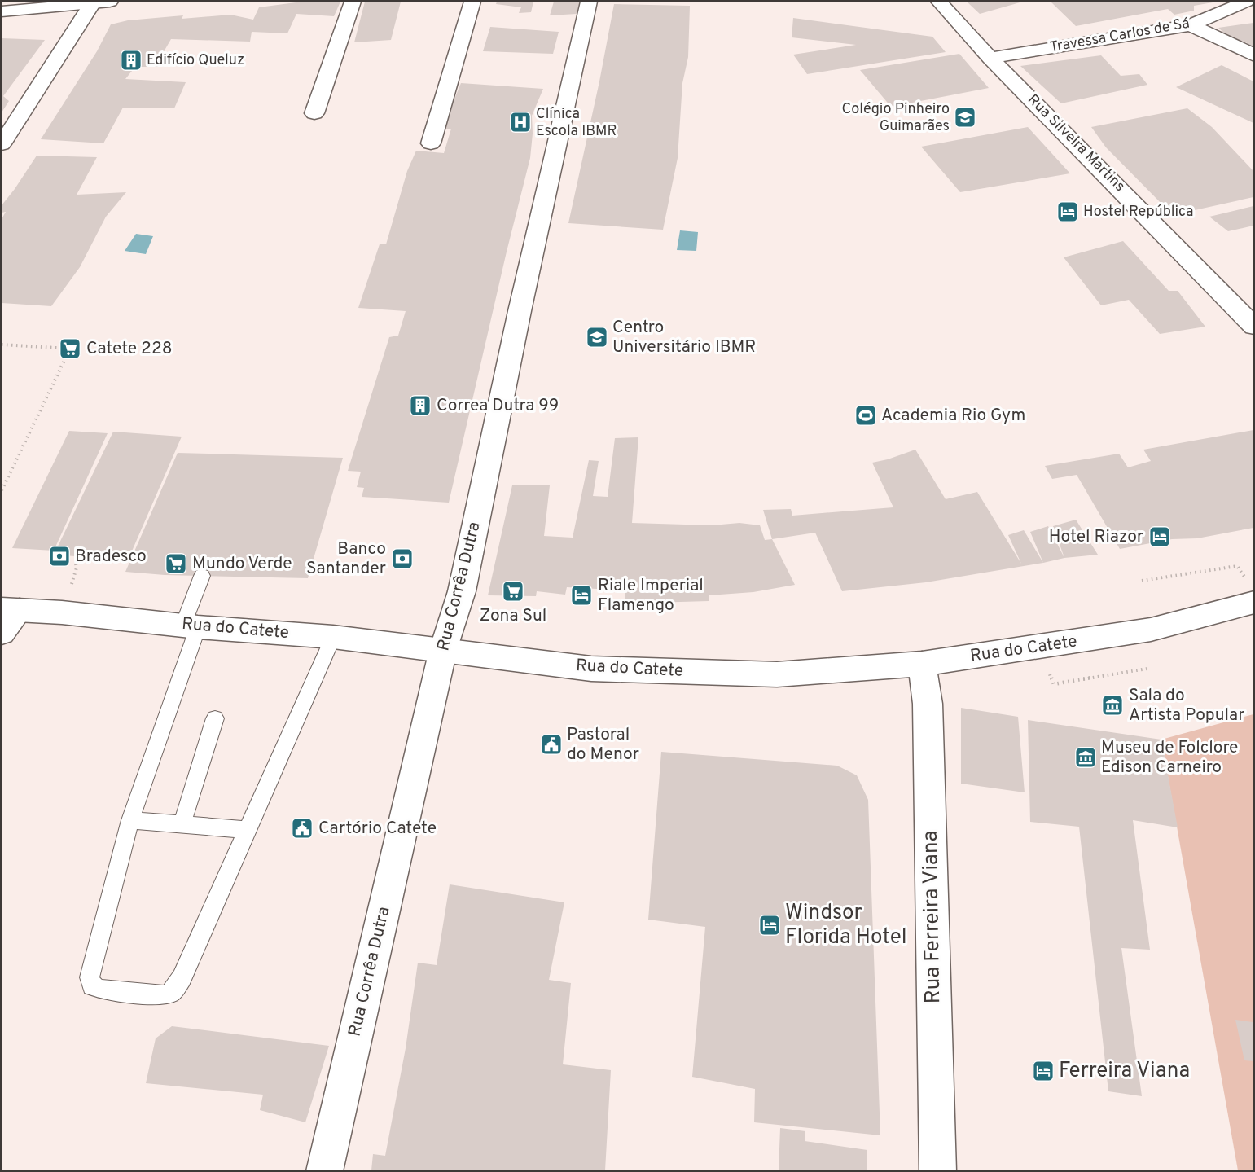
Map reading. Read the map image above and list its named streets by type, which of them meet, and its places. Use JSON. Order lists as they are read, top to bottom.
{
  "streets": {
    "street": [
      "Travessa Carlos de Sá",
      "Rua Silveira Martins",
      "Rua Corrêa Dutra",
      "Rua do Catete",
      "Rua Ferreira Viana"
    ]
  },
  "crossings": [
    ["Travessa Carlos de Sá", "Rua Silveira Martins"],
    ["Rua Corrêa Dutra", "Rua do Catete"],
    ["Rua do Catete", "Rua Ferreira Viana"]
  ],
  "places": {
    "building": ["Edifício Queluz", "Correa Dutra 99"],
    "school or university": ["Colégio Pinheiro Guimarães", "Centro Universitário IBMR"],
    "hospital": ["Clínica Escola IBMR"],
    "hotel": [
      "Hostel República",
      "Hotel Riazor",
      "Riale Imperial Flamengo",
      "Windsor Florida Hotel",
      "Ferreira Viana"
    ],
    "supermarket": ["Catete 228", "Mundo Verde", "Zona Sul"],
    "sports": ["Academia Rio Gym"],
    "bank": ["Bradesco", "Banco Santander"],
    "museum": ["Sala do Artista Popular", "Museu de Folclore Edison Carneiro"],
    "public building": ["Pastoral do Menor", "Cartório Catete"]
  }
}
